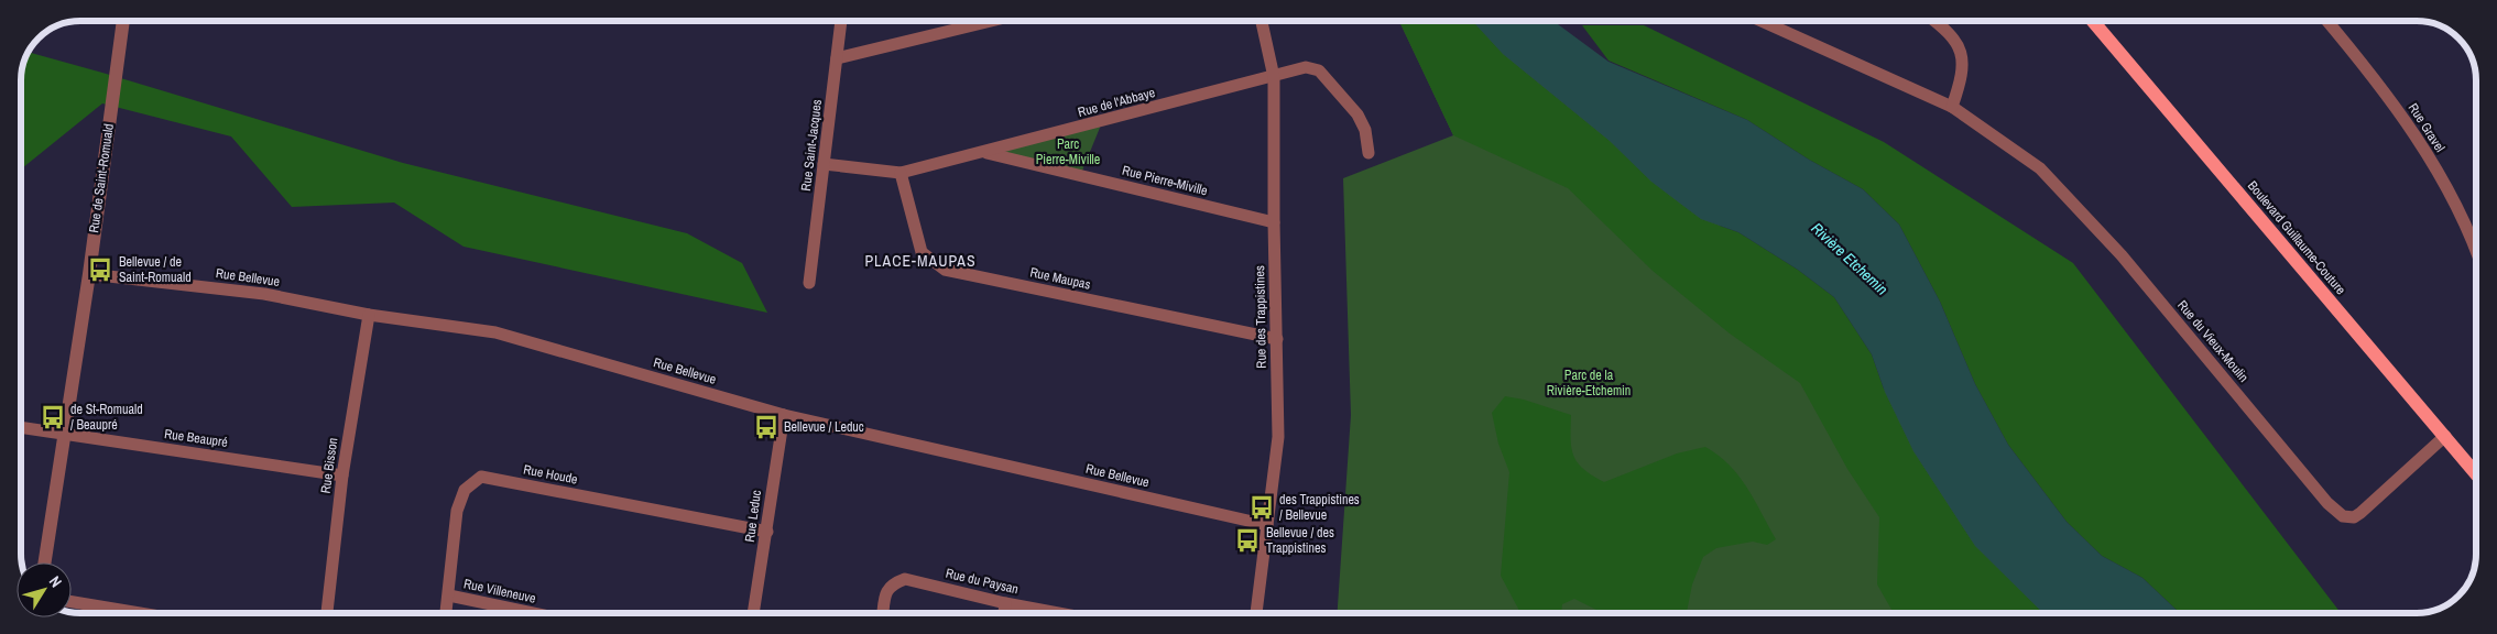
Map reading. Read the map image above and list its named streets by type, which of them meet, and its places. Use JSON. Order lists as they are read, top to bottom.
{
  "streets": {
    "main road": ["Boulevard Guillaume-Couture"],
    "street": [
      "Rue de l'Abbaye",
      "Rue Gravel",
      "Rue Saint-Jacques",
      "Rue de Saint-Romuald",
      "Rue Pierre-Miville",
      "Rue Bellevue",
      "Rue Maupas",
      "Rue des Trappistines",
      "Rue du Vieux-Moulin",
      "Rue Beaupré",
      "Rue Bisson",
      "Rue Houde",
      "Rue Leduc",
      "Rue du Paysan",
      "Rue Villeneuve"
    ]
  },
  "crossings": [
    ["Rue de l'Abbaye", "Rue Saint-Jacques"],
    ["Rue de l'Abbaye", "Rue Pierre-Miville"],
    ["Rue de l'Abbaye", "Rue Maupas"],
    ["Rue de l'Abbaye", "Rue des Trappistines"],
    ["Rue de Saint-Romuald", "Rue Bellevue"],
    ["Rue de Saint-Romuald", "Rue Beaupré"],
    ["Rue Pierre-Miville", "Rue des Trappistines"],
    ["Boulevard Guillaume-Couture", "Rue du Vieux-Moulin"],
    ["Rue Bellevue", "Rue des Trappistines"],
    ["Rue Bellevue", "Rue Bisson"],
    ["Rue Bellevue", "Rue Leduc"],
    ["Rue Maupas", "Rue des Trappistines"],
    ["Rue Beaupré", "Rue Bisson"],
    ["Rue Houde", "Rue Leduc"],
    ["Rue Houde", "Rue Villeneuve"]
  ],
  "districts": ["PLACE-MAUPAS"],
  "water": ["Rivière Etchemin"],
  "parks": ["Parc Pierre-Miville", "Parc de la Rivière-Etchemin"],
  "places": {
    "bus stop": [
      "Bellevue / de Saint-Romuald",
      "de St-Romuald / Beaupré",
      "Bellevue / Leduc",
      "des Trappistines / Bellevue",
      "Bellevue / des Trappistines"
    ]
  },
  "north": "top right"
}
